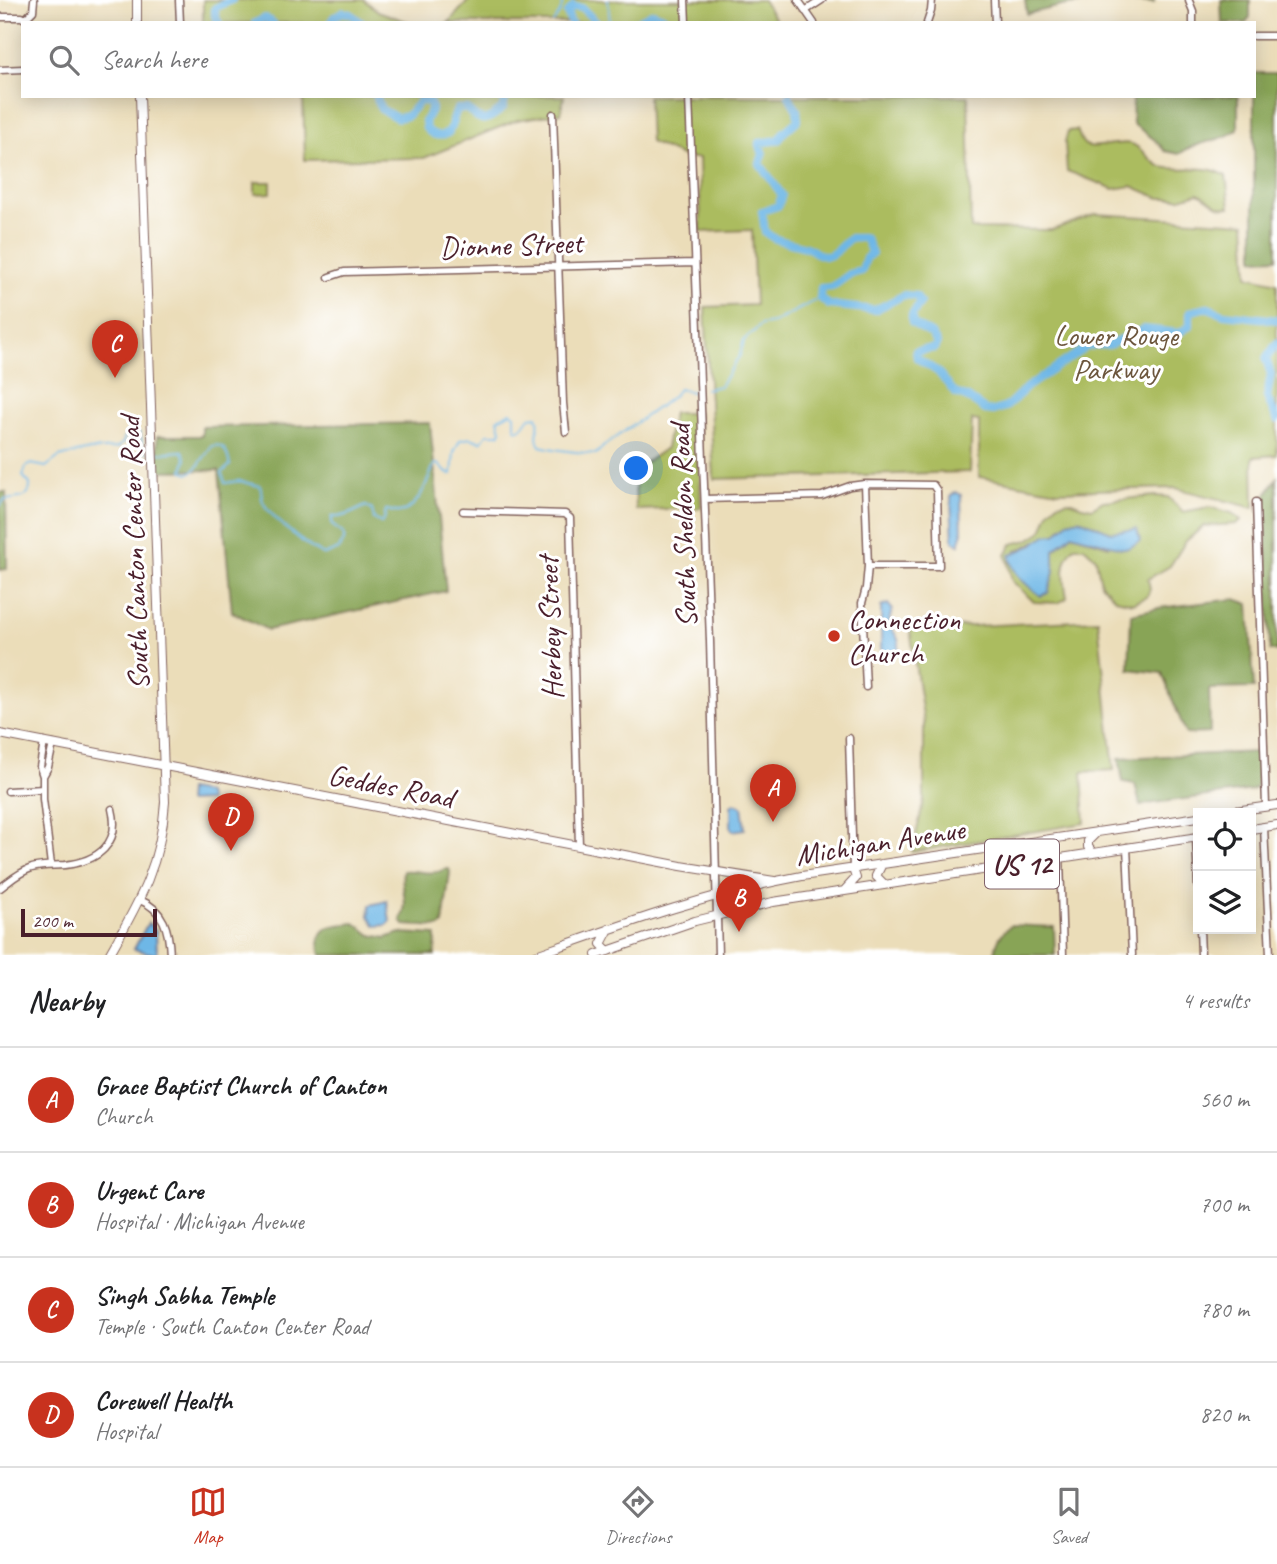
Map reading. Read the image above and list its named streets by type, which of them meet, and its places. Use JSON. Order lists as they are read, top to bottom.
{
  "streets": {
    "main road": [
      "South Canton Center Road",
      "Geddes Road",
      "Michigan Avenue",
      "US 12"
    ],
    "street": ["Dionne Street", "South Sheldon Road", "Herbey Street"]
  },
  "crossings": [
    ["Dionne Street", "South Sheldon Road"],
    ["South Sheldon Road", "Geddes Road"],
    ["South Sheldon Road", "Michigan Avenue"],
    ["South Canton Center Road", "Geddes Road"],
    ["Herbey Street", "Geddes Road"],
    ["Geddes Road", "Michigan Avenue"]
  ],
  "parks": ["Lower Rouge Parkway"],
  "places": ["Connection Church"],
  "scale_bar": "200 m",
  "page": {
    "search": "Search here",
    "pins": [
      "C",
      "A",
      "D",
      "B"
    ],
    "scale": "200 m",
    "heading": ["Nearby", "4 results"],
    "list": [
      {
        "mark": "A",
        "name": "Grace Baptist Church of Canton",
        "note": "Church",
        "value": "560 m"
      },
      {
        "mark": "B",
        "name": "Urgent Care",
        "note": "Hospital · Michigan Avenue",
        "value": "700 m"
      },
      {
        "mark": "C",
        "name": "Singh Sabha Temple",
        "note": "Temple · South Canton Center Road",
        "value": "780 m"
      },
      {
        "mark": "D",
        "name": "Corewell Health",
        "note": "Hospital",
        "value": "820 m"
      }
    ],
    "nav": ["Map", "Directions", "Saved"]
  }
}
